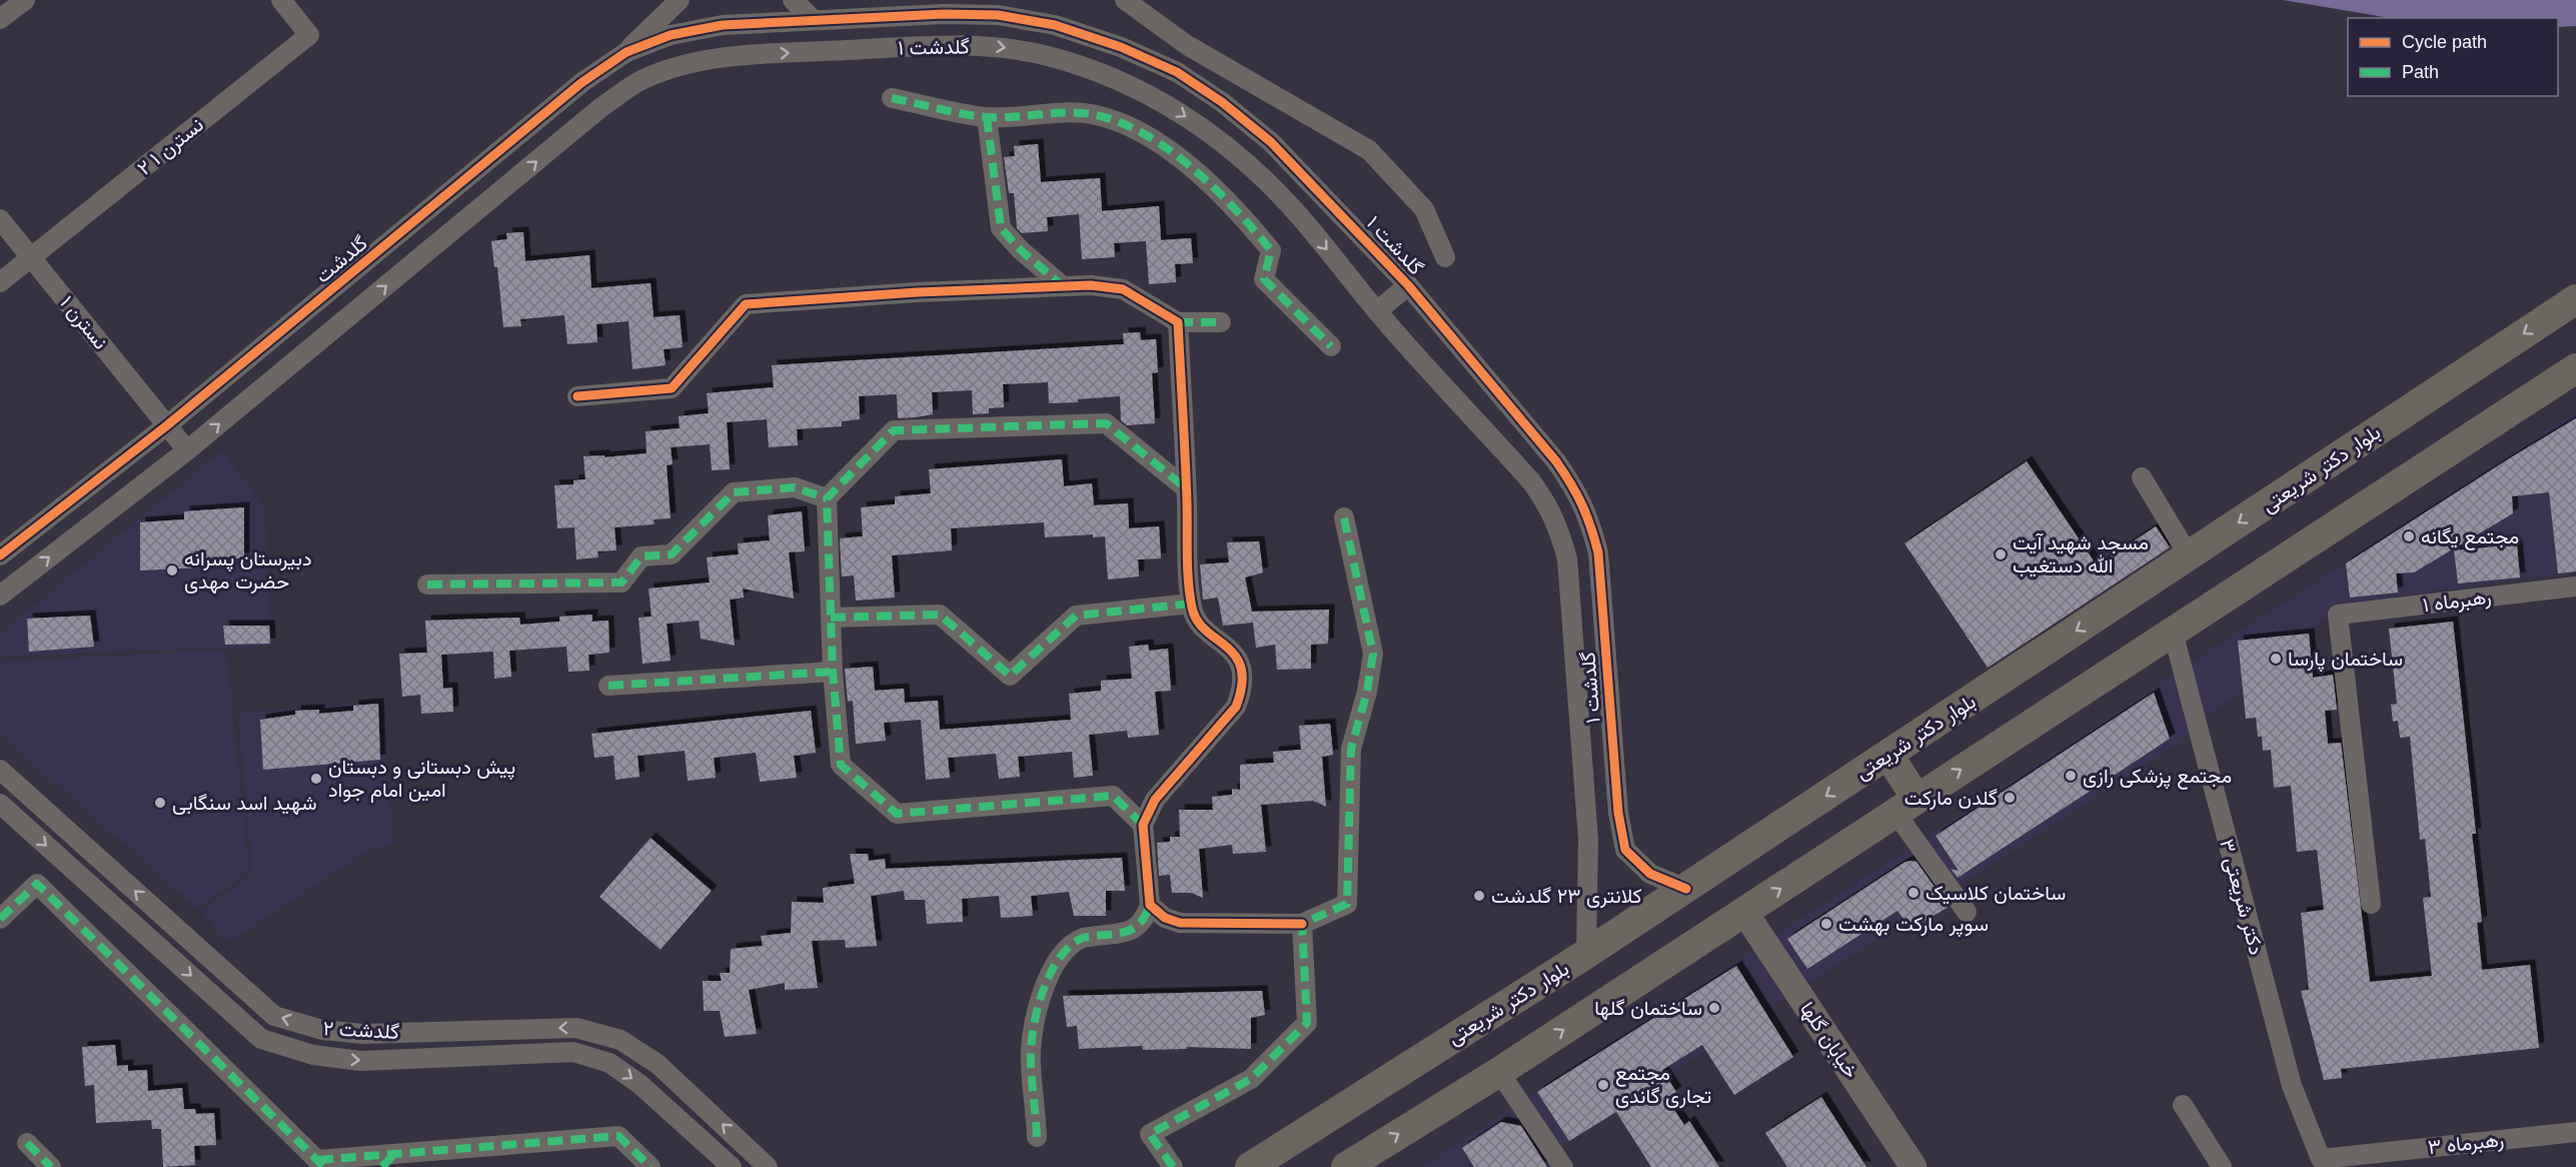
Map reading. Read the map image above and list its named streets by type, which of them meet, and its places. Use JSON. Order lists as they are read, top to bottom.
{
  "streets": {
    "main road": ["بلوار دکتر شریعتی"],
    "street": [
      "گلدشت ۱",
      "۲ نسترن ۱",
      "گلدشت",
      "نسترن ۱",
      "۱ رهبرماه",
      "۳ دکتر شریعتی",
      "گلدشت ۲",
      "خیابان گلها",
      "۳ رهبرماه"
    ]
  },
  "crossings": [
    ["گلدشت ۱", "گلدشت"],
    ["گلدشت ۱", "بلوار دکتر شریعتی"],
    ["۲ نسترن ۱", "نسترن ۱"],
    ["گلدشت", "نسترن ۱"],
    ["۳ دکتر شریعتی", "۳ رهبرماه"]
  ],
  "places": [
    "مجتمع یگانه",
    "مسجد شهید آیت الله دستغیب",
    "دبیرستان پسرانه حضرت مهدی",
    "ساختمان پارسا",
    "مجتمع پزشکی رازی",
    "پیش دبستانی و دبستان امین امام جواد",
    "گلدن مارکت",
    "شهید اسد سنگابی",
    "ساختمان کلاسیک",
    "کلانتری ۲۳ گلدشت",
    "سوپر مارکت بهشت",
    "ساختمان گلها",
    "مجتمع تجاری گاندی"
  ],
  "legend": ["Cycle path", "Path"]
}
